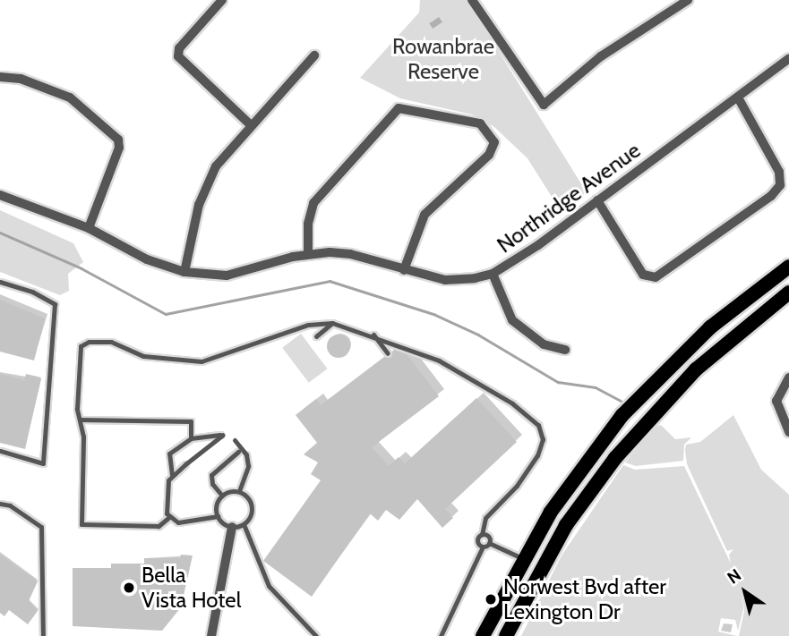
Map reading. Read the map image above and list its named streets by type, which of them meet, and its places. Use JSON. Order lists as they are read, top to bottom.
{
  "streets": {
    "street": ["Northridge Avenue"]
  },
  "parks": ["Rowanbrae Reserve"],
  "places": ["Bella Vista Hotel", "Norwest Bvd after Lexington Dr"],
  "north": "top left"
}
